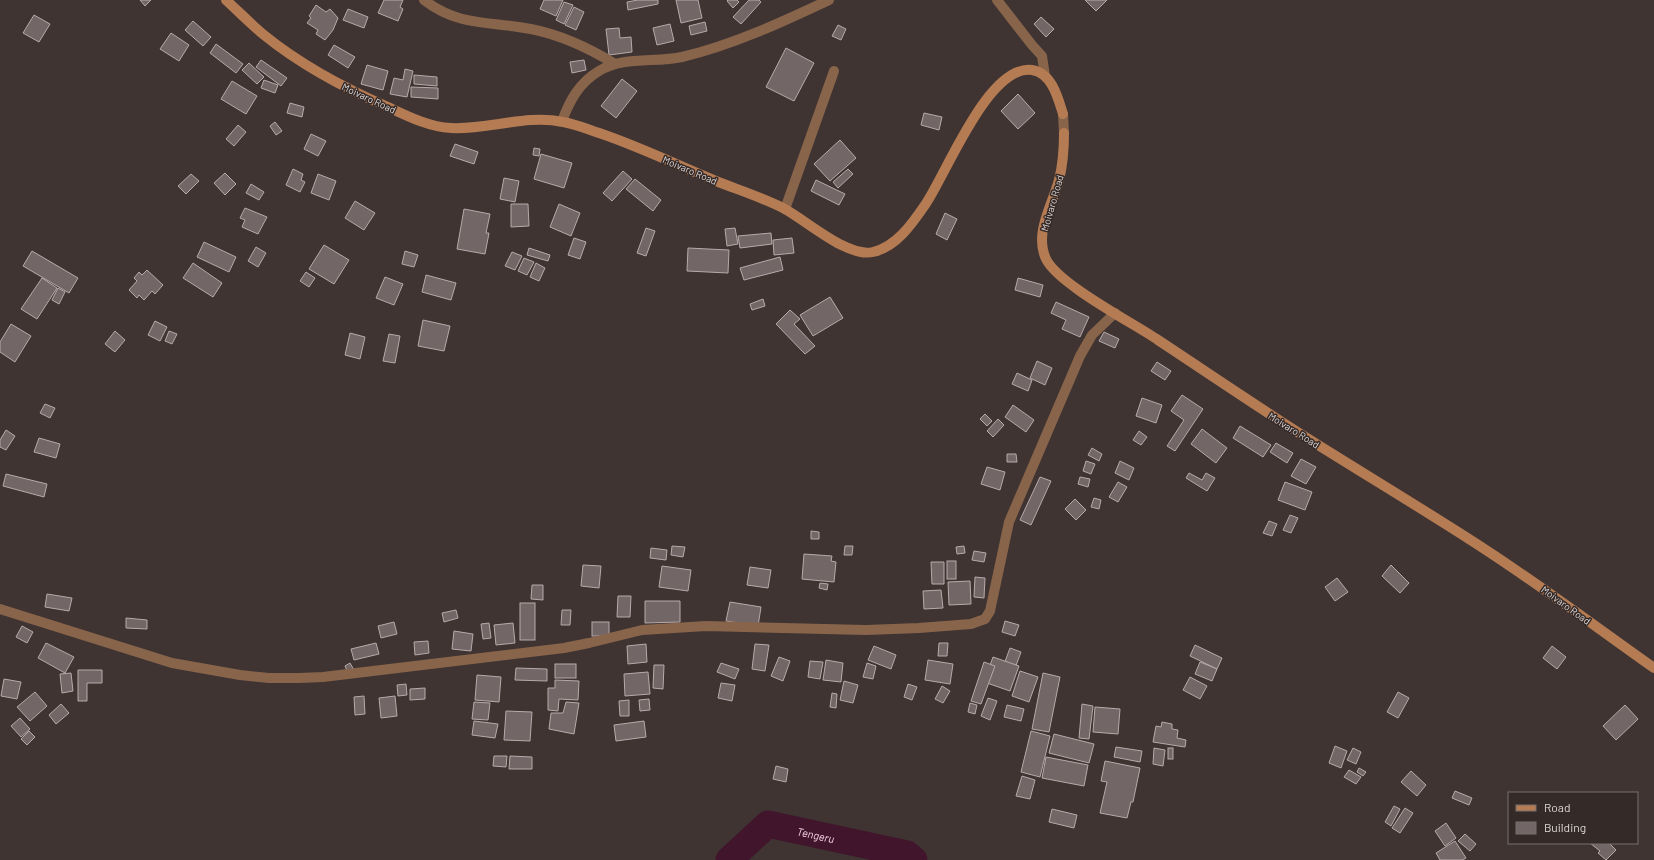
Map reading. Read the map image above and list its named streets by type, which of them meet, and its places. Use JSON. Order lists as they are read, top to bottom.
{
  "streets": {
    "street": ["Moivaro Road"]
  },
  "water": ["Tengeru"],
  "legend": ["Road", "Building"]
}
